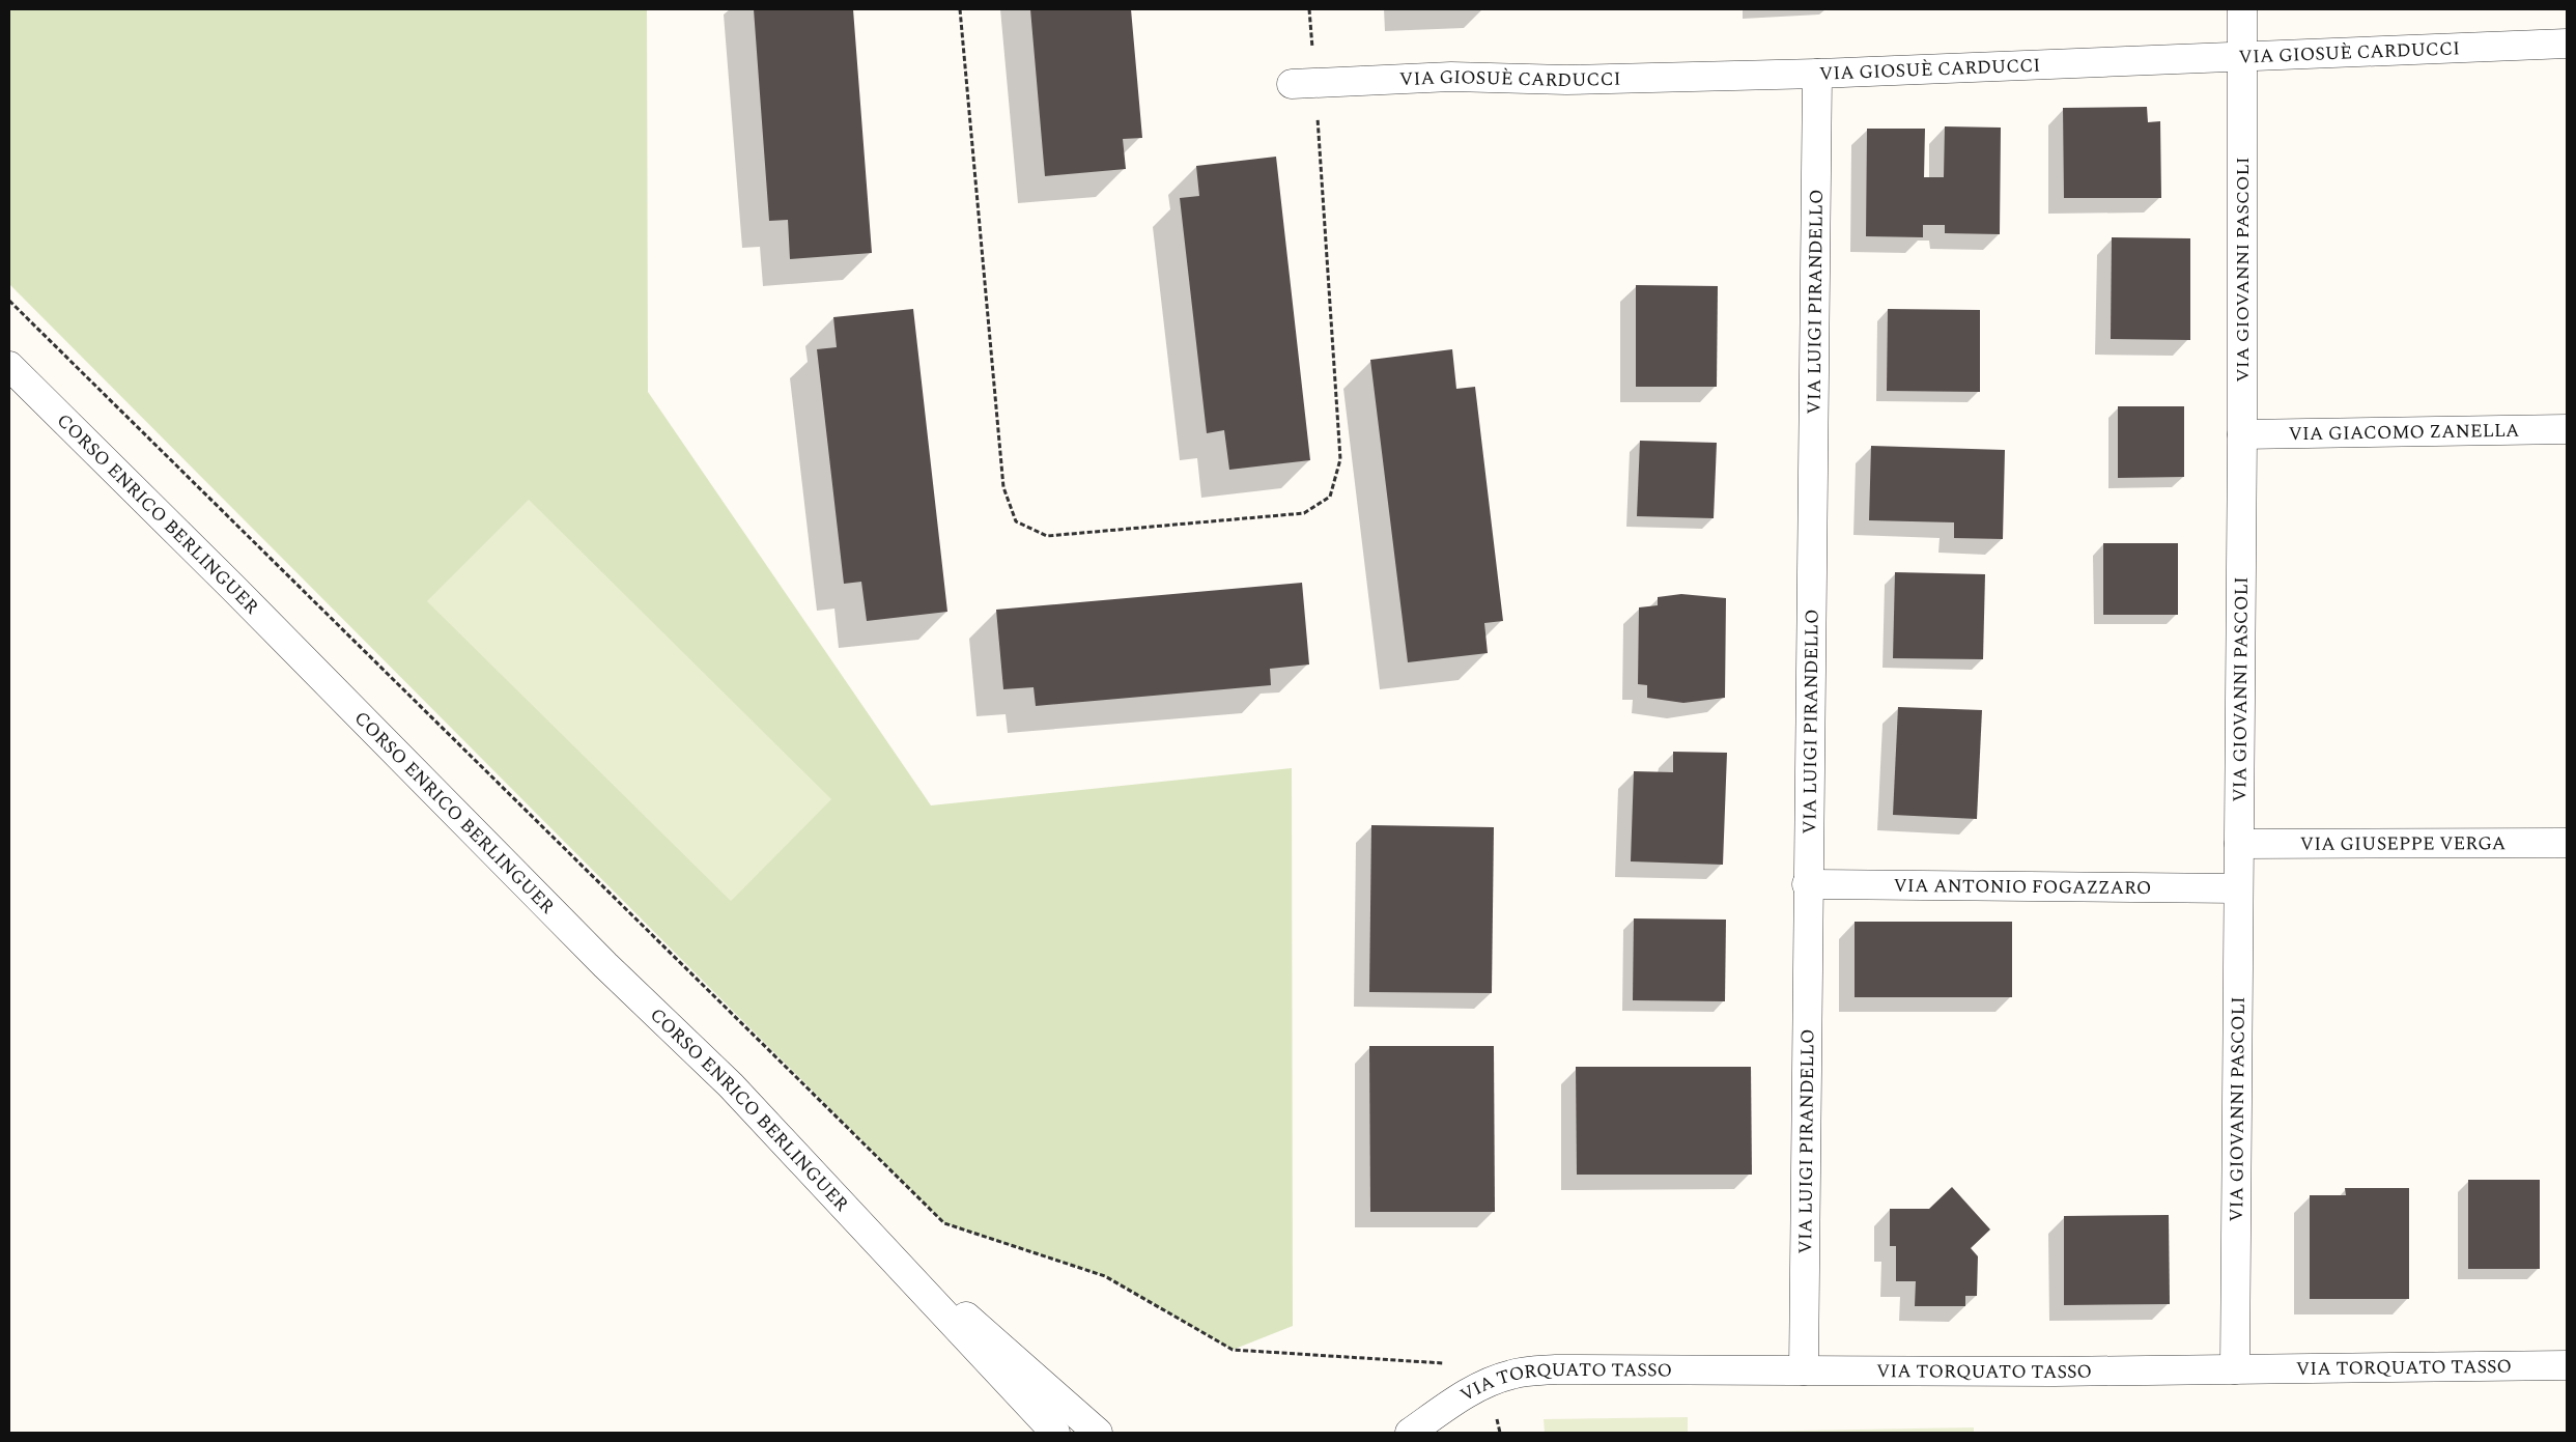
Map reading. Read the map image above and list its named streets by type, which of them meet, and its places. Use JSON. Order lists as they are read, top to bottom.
{
  "streets": {
    "street": [
      "VIA GIOSUÈ CARDUCCI",
      "VIA GIOVANNI PASCOLI",
      "VIA LUIGI PIRANDELLO",
      "VIA GIACOMO ZANELLA",
      "CORSO ENRICO BERLINGUER",
      "VIA GIUSEPPE VERGA",
      "VIA ANTONIO FOGAZZARO",
      "VIA TORQUATO TASSO"
    ]
  },
  "crossings": [
    ["VIA GIOSUÈ CARDUCCI", "VIA GIOVANNI PASCOLI"],
    ["VIA GIOSUÈ CARDUCCI", "VIA LUIGI PIRANDELLO"],
    ["VIA GIOVANNI PASCOLI", "VIA GIACOMO ZANELLA"],
    ["VIA GIOVANNI PASCOLI", "VIA GIUSEPPE VERGA"],
    ["VIA GIOVANNI PASCOLI", "VIA ANTONIO FOGAZZARO"],
    ["VIA GIOVANNI PASCOLI", "VIA TORQUATO TASSO"],
    ["VIA LUIGI PIRANDELLO", "VIA ANTONIO FOGAZZARO"],
    ["VIA LUIGI PIRANDELLO", "VIA TORQUATO TASSO"]
  ]
}
